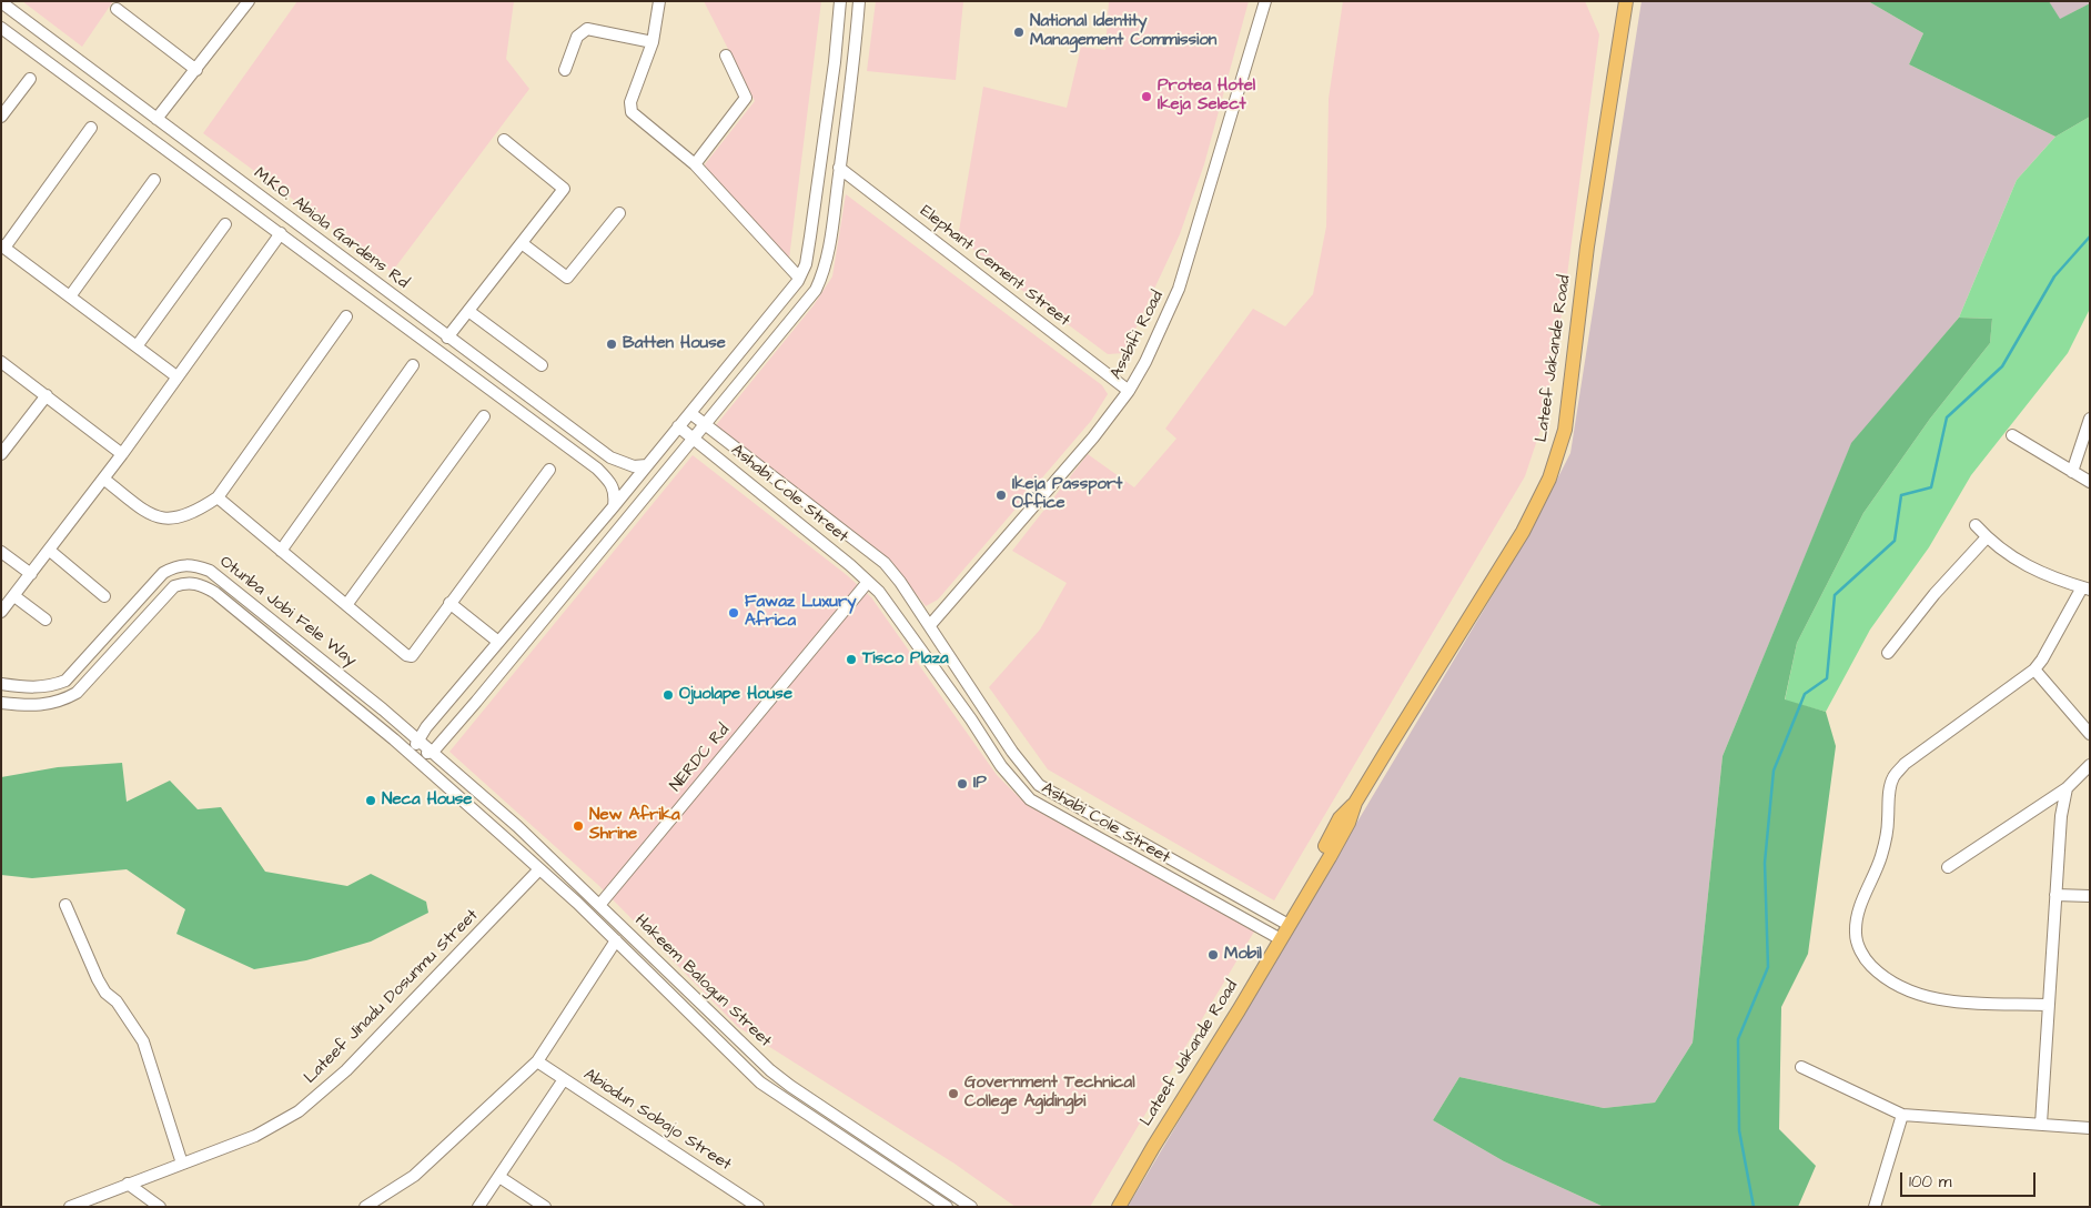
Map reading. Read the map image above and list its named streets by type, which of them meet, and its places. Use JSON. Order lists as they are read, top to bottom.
{
  "streets": {
    "main road": ["Lateef Jakande Road"],
    "street": [
      "M.K.O. Abiola Gardens Rd",
      "Elephant Cement Street",
      "Assbifi Road",
      "Ashabi Cole Street",
      "Otunba Jobi Fele Way",
      "NERDC Rd",
      "Hakeem Balogun Street",
      "Lateef Jinadu Dosunmu Street",
      "Abiodun Sobajo Street"
    ]
  },
  "crossings": [
    ["Elephant Cement Street", "Assbifi Road"],
    ["Assbifi Road", "Ashabi Cole Street"],
    ["Lateef Jakande Road", "Ashabi Cole Street"],
    ["Ashabi Cole Street", "NERDC Rd"],
    ["Otunba Jobi Fele Way", "Hakeem Balogun Street"],
    ["NERDC Rd", "Hakeem Balogun Street"],
    ["Hakeem Balogun Street", "Lateef Jinadu Dosunmu Street"],
    ["Hakeem Balogun Street", "Abiodun Sobajo Street"]
  ],
  "places": [
    "National Identity Management Commission",
    "Protea Hotel Ikeja Select",
    "Batten House",
    "Ikeja Passport Office",
    "Fawaz Luxury Africa",
    "Tisco Plaza",
    "Ojuolape House",
    "IP",
    "Neca House",
    "New Afrika Shrine",
    "Mobil",
    "Government Technical College Agidingbi"
  ],
  "scale_bar": "100 m"
}
